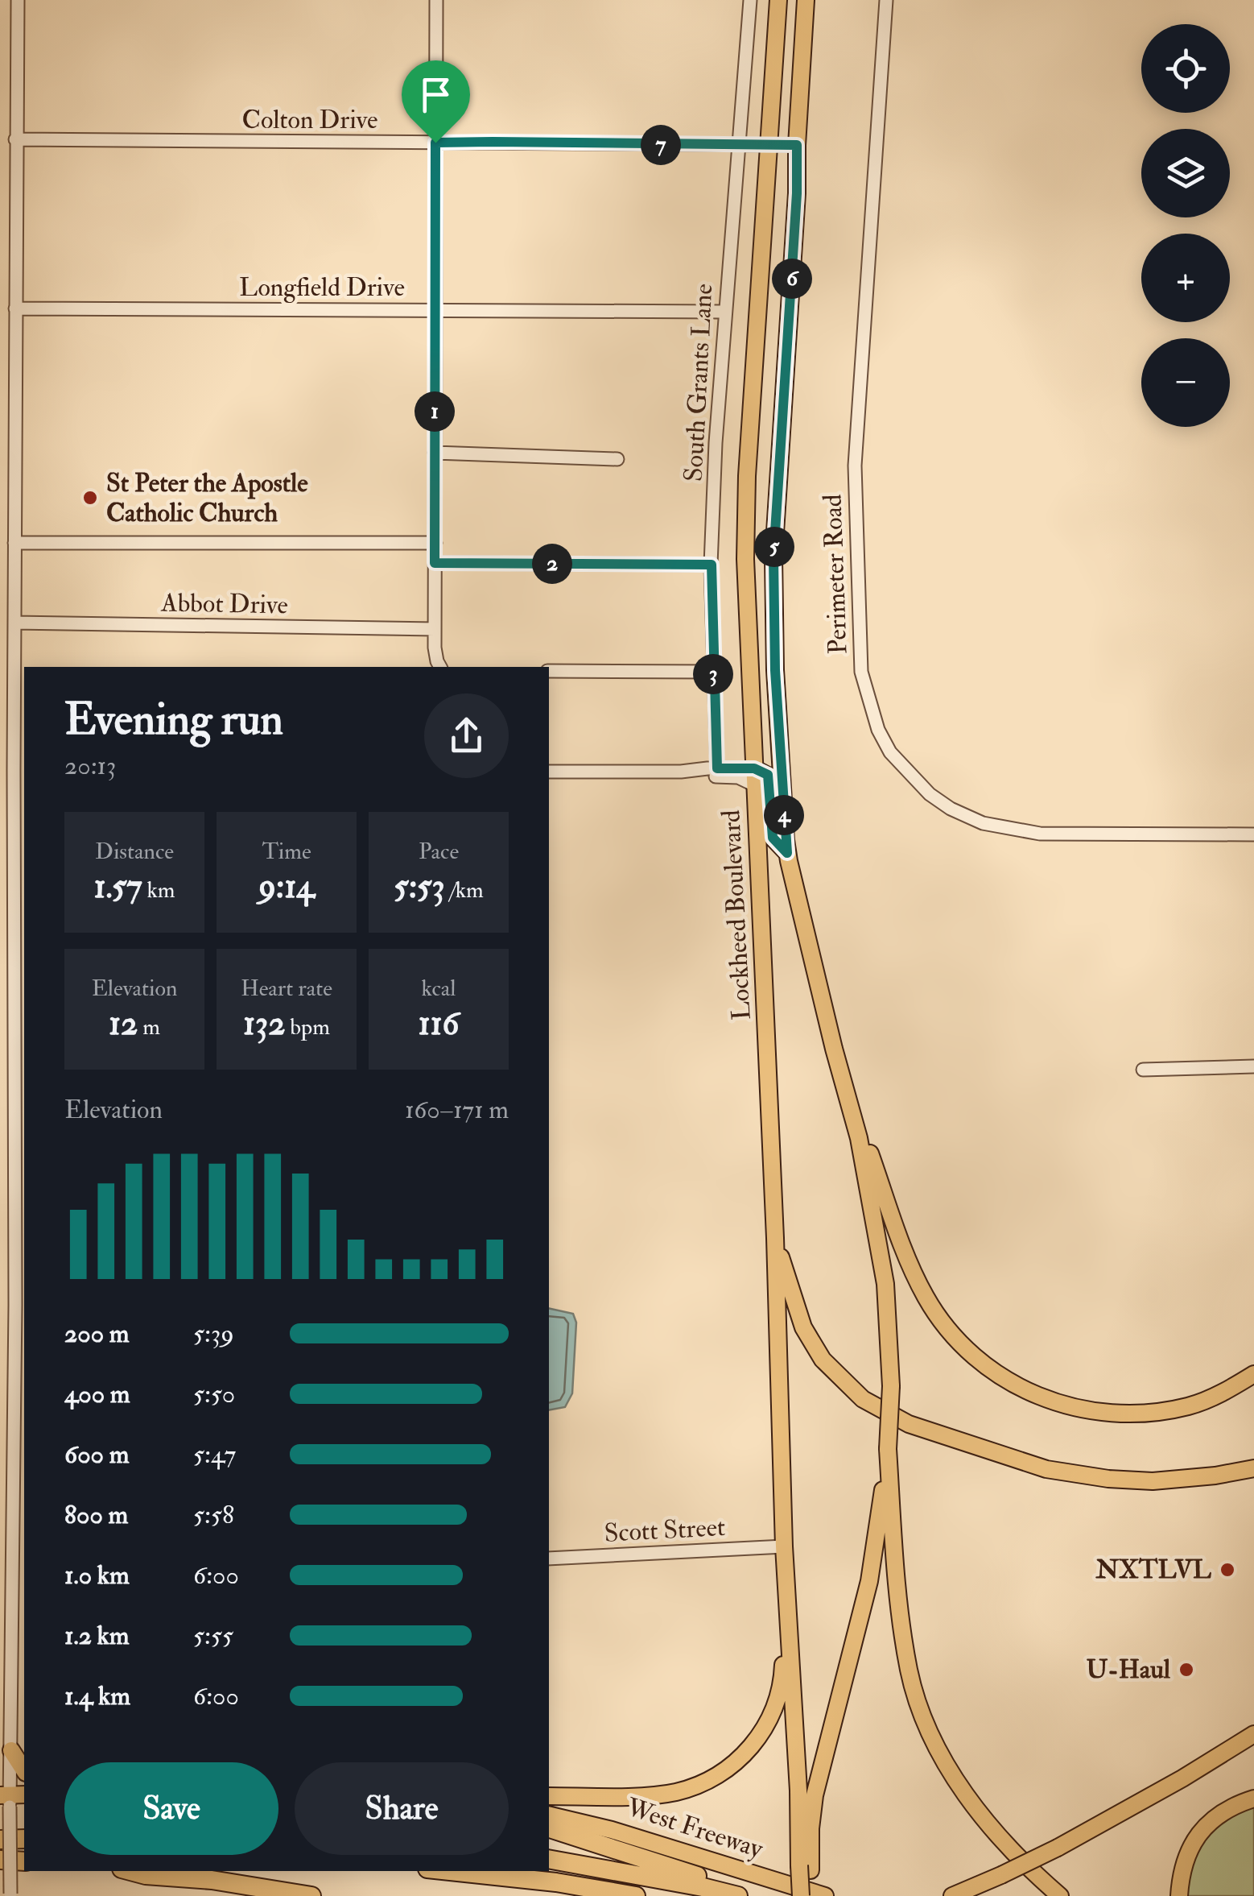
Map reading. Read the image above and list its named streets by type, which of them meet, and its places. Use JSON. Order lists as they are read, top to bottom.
{
  "streets": {
    "highway": ["West Freeway"],
    "main road": ["Lockheed Boulevard"],
    "street": [
      "Colton Drive",
      "Longfield Drive",
      "South Grants Lane",
      "Perimeter Road",
      "Abbot Drive",
      "Scott Street"
    ]
  },
  "crossings": [
    ["Colton Drive", "South Grants Lane"],
    ["Colton Drive", "Lockheed Boulevard"],
    ["Longfield Drive", "South Grants Lane"],
    ["Lockheed Boulevard", "Scott Street"]
  ],
  "places": ["St Peter the Apostle Catholic Church", "NXTLVL", "U-Haul"],
  "page": {
    "map_buttons": ["+", "−"],
    "pins": [
      "7",
      "6",
      "1",
      "5",
      "2",
      "3",
      "4"
    ],
    "heading": ["Evening run", "20:13"],
    "stats": [
      ["Distance", "1.57 km"],
      ["Time", "9:14"],
      ["Pace", "5:53 /km"],
      ["Elevation", "12 m"],
      ["Heart rate", "132 bpm"],
      ["kcal", "116"]
    ],
    "chart": ["Elevation", "160–171 m"],
    "list": [
      {
        "name": "200 m",
        "note": "5:39"
      },
      {
        "name": "400 m",
        "note": "5:50"
      },
      {
        "name": "600 m",
        "note": "5:47"
      },
      {
        "name": "800 m",
        "note": "5:58"
      },
      {
        "name": "1.0 km",
        "note": "6:00"
      },
      {
        "name": "1.2 km",
        "note": "5:55"
      },
      {
        "name": "1.4 km",
        "note": "6:00"
      }
    ],
    "buttons": ["Save", "Share"]
  }
}
